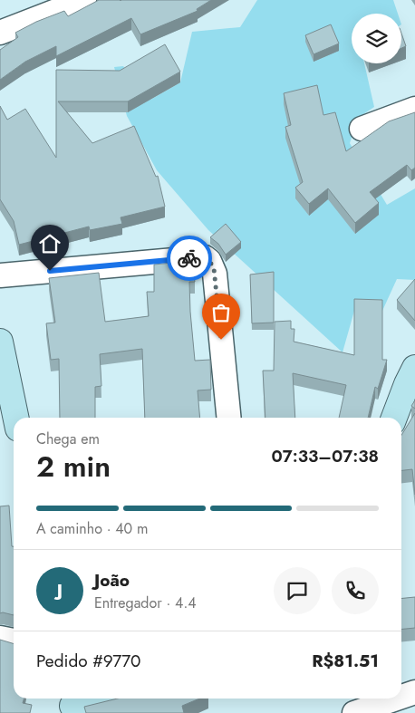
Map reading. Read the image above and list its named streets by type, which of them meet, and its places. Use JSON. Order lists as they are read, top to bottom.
{
  "page": {
    "heading": ["2 min", "Chega em", "07:33–07:38"],
    "panel": [
      "João",
      "Entregador · 4.4",
      "Pedido #9770",
      "R$81.51"
    ],
    "bar": "A caminho · 40 m",
    "round": "J"
  }
}
